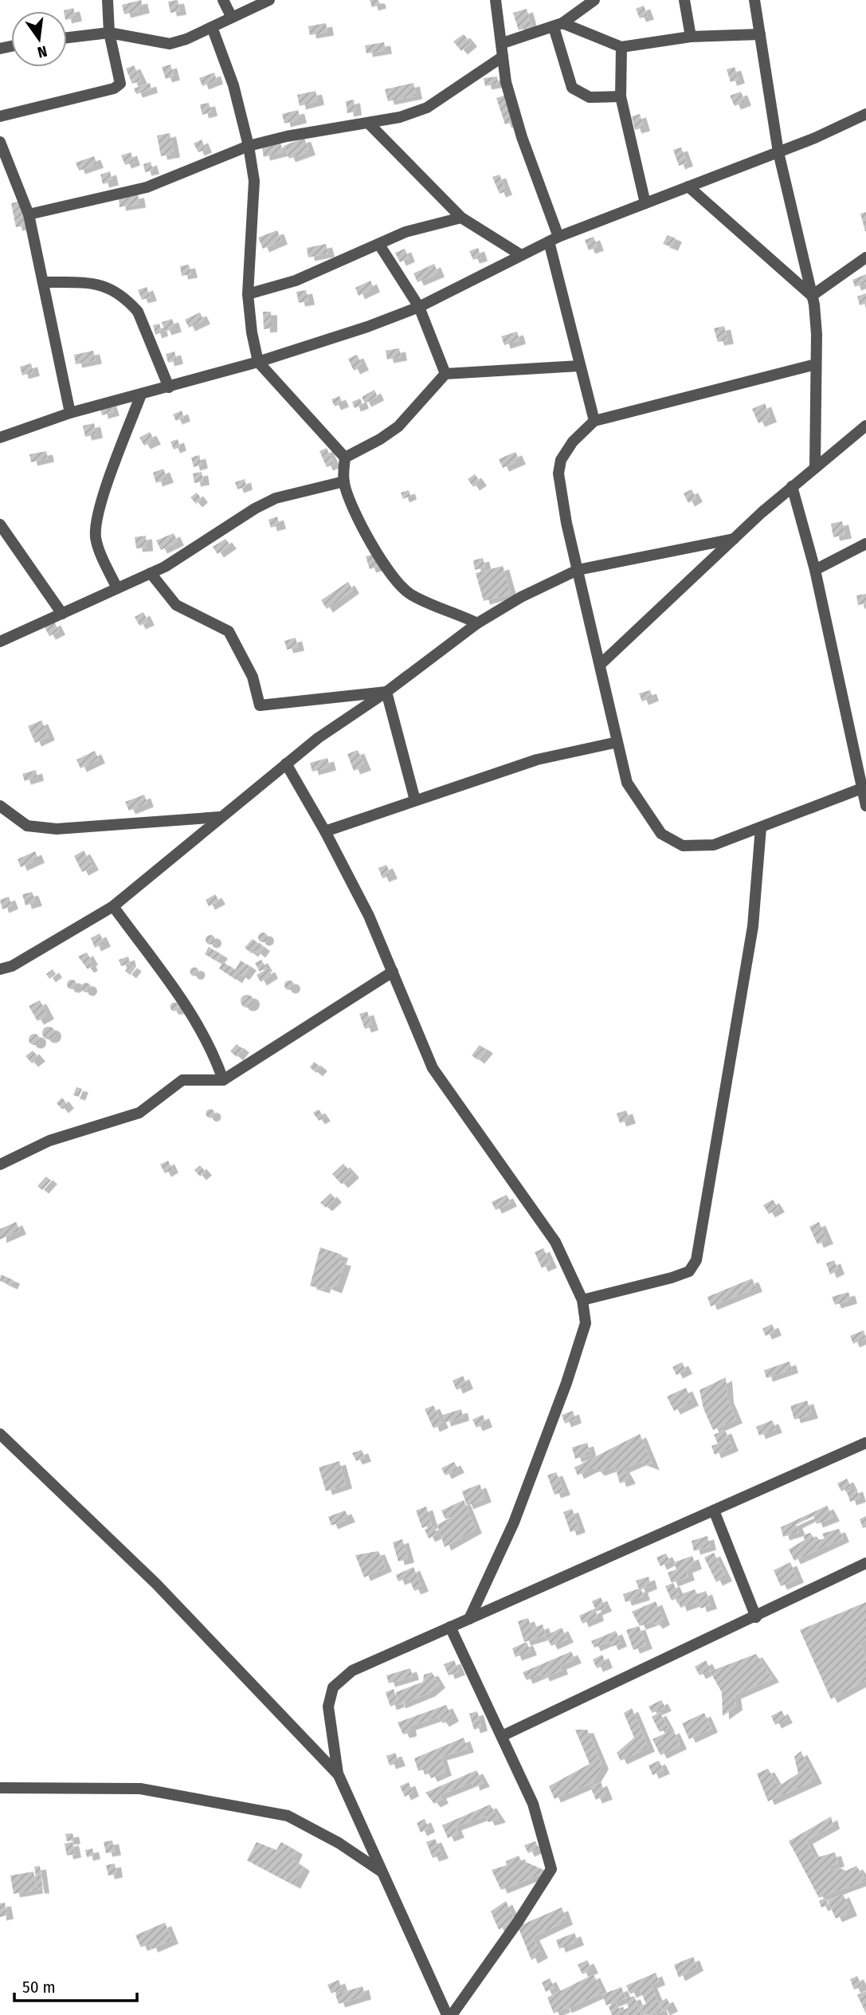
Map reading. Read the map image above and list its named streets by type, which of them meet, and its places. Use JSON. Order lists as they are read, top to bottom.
{
  "scale_bar": "50 m",
  "north": "bottom"
}
